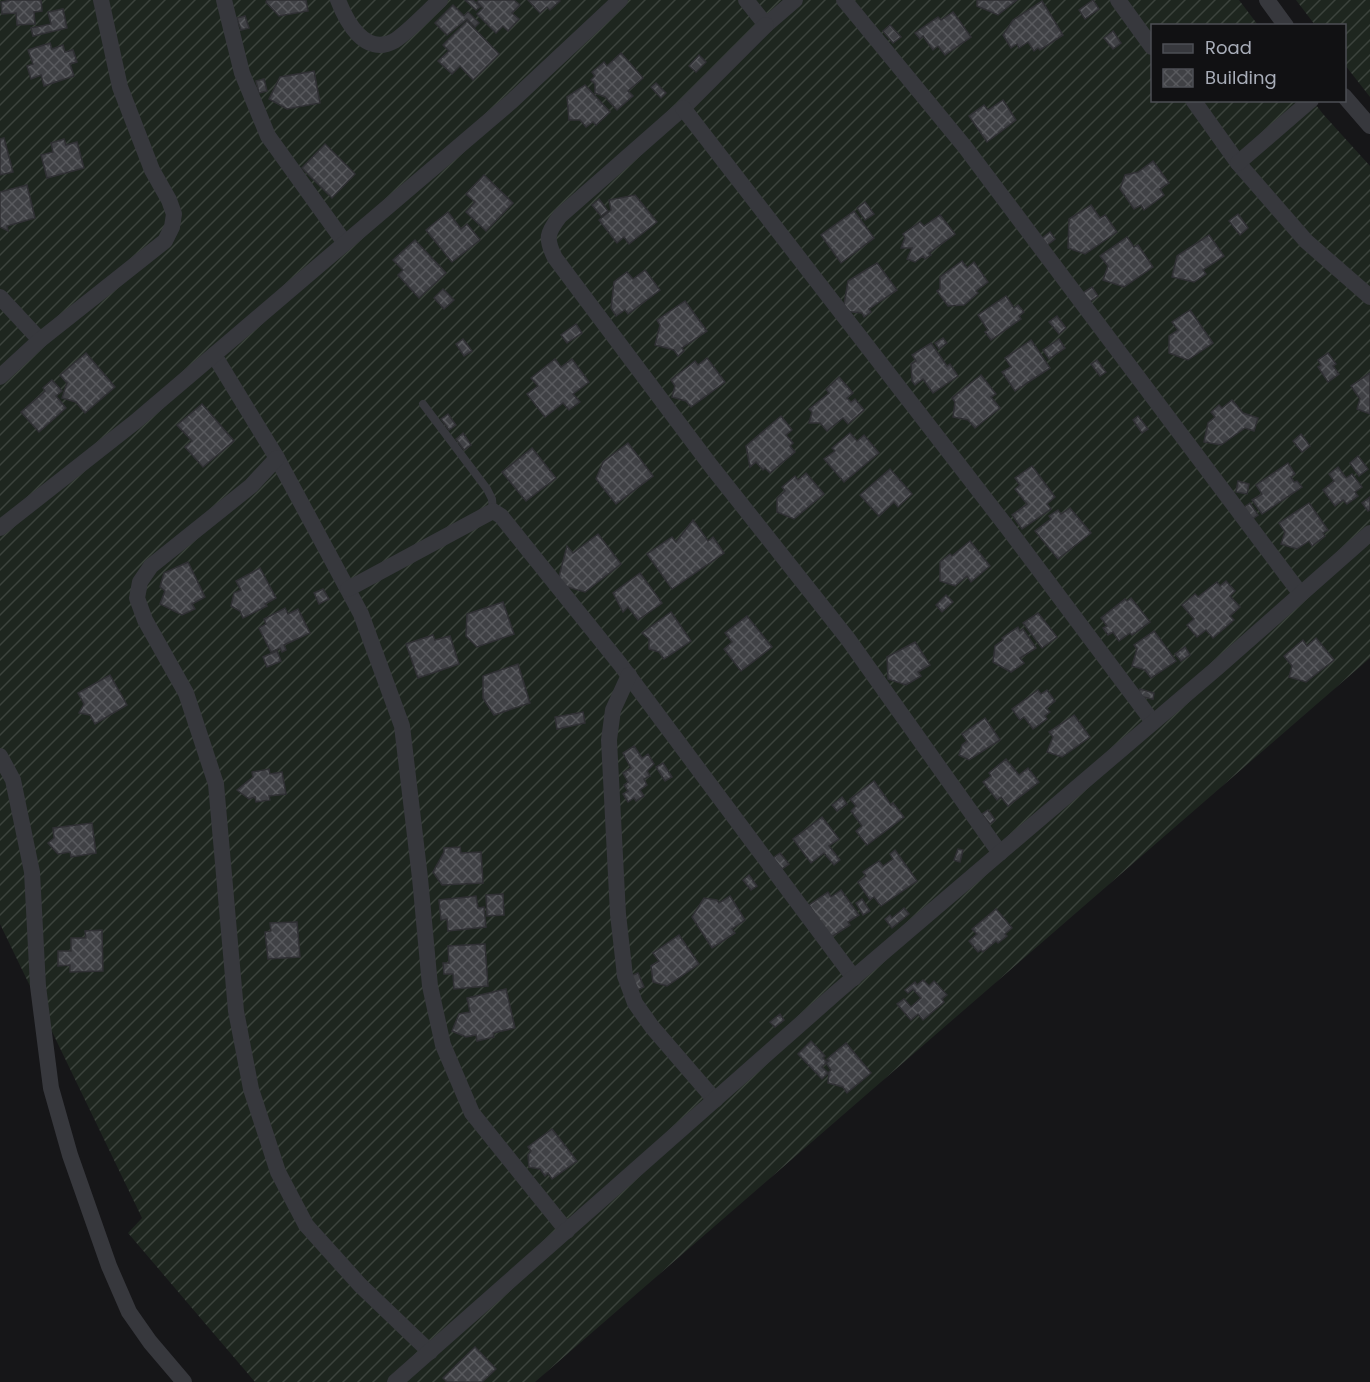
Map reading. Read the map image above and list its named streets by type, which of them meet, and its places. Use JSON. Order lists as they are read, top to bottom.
{
  "legend": ["Road", "Building"]
}
